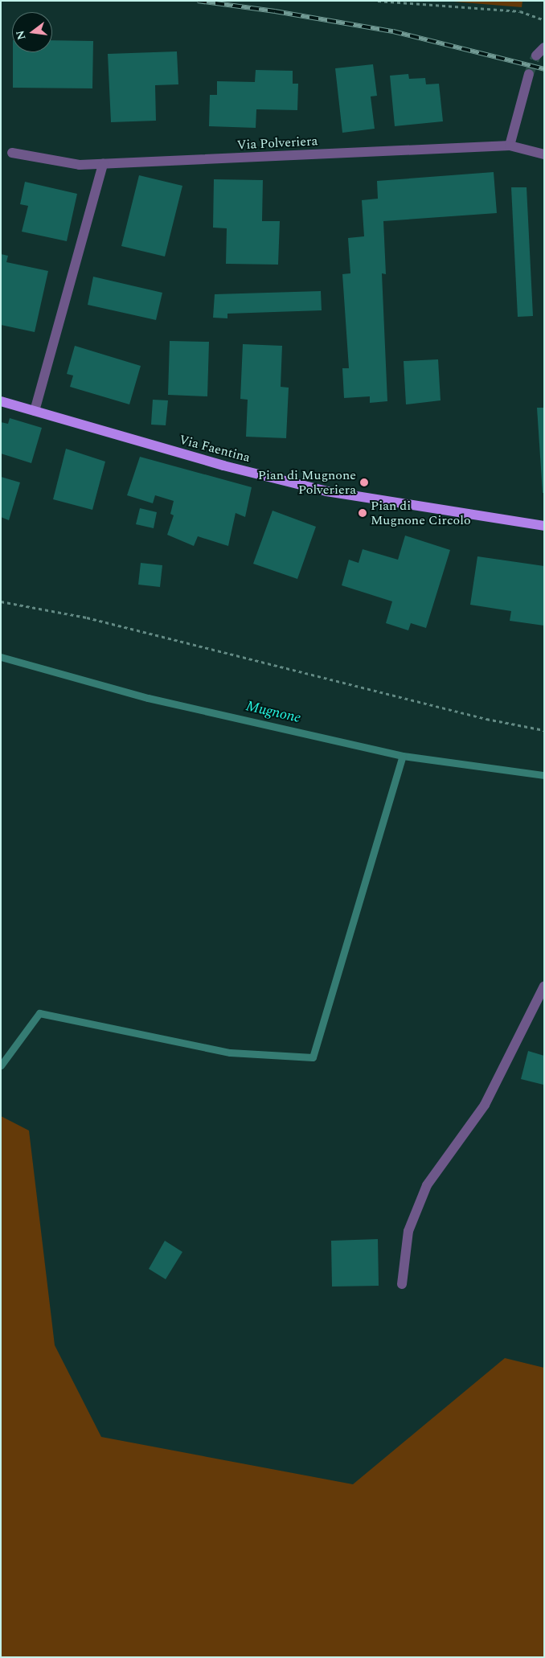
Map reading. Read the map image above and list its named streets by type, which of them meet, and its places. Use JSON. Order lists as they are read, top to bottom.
{
  "streets": {
    "main road": ["Via Faentina"],
    "street": ["Via Polveriera"]
  },
  "water": ["Mugnone"],
  "places": ["Pian di Mugnone Polveriera", "Pian di Mugnone Circolo"],
  "north": "left"
}
